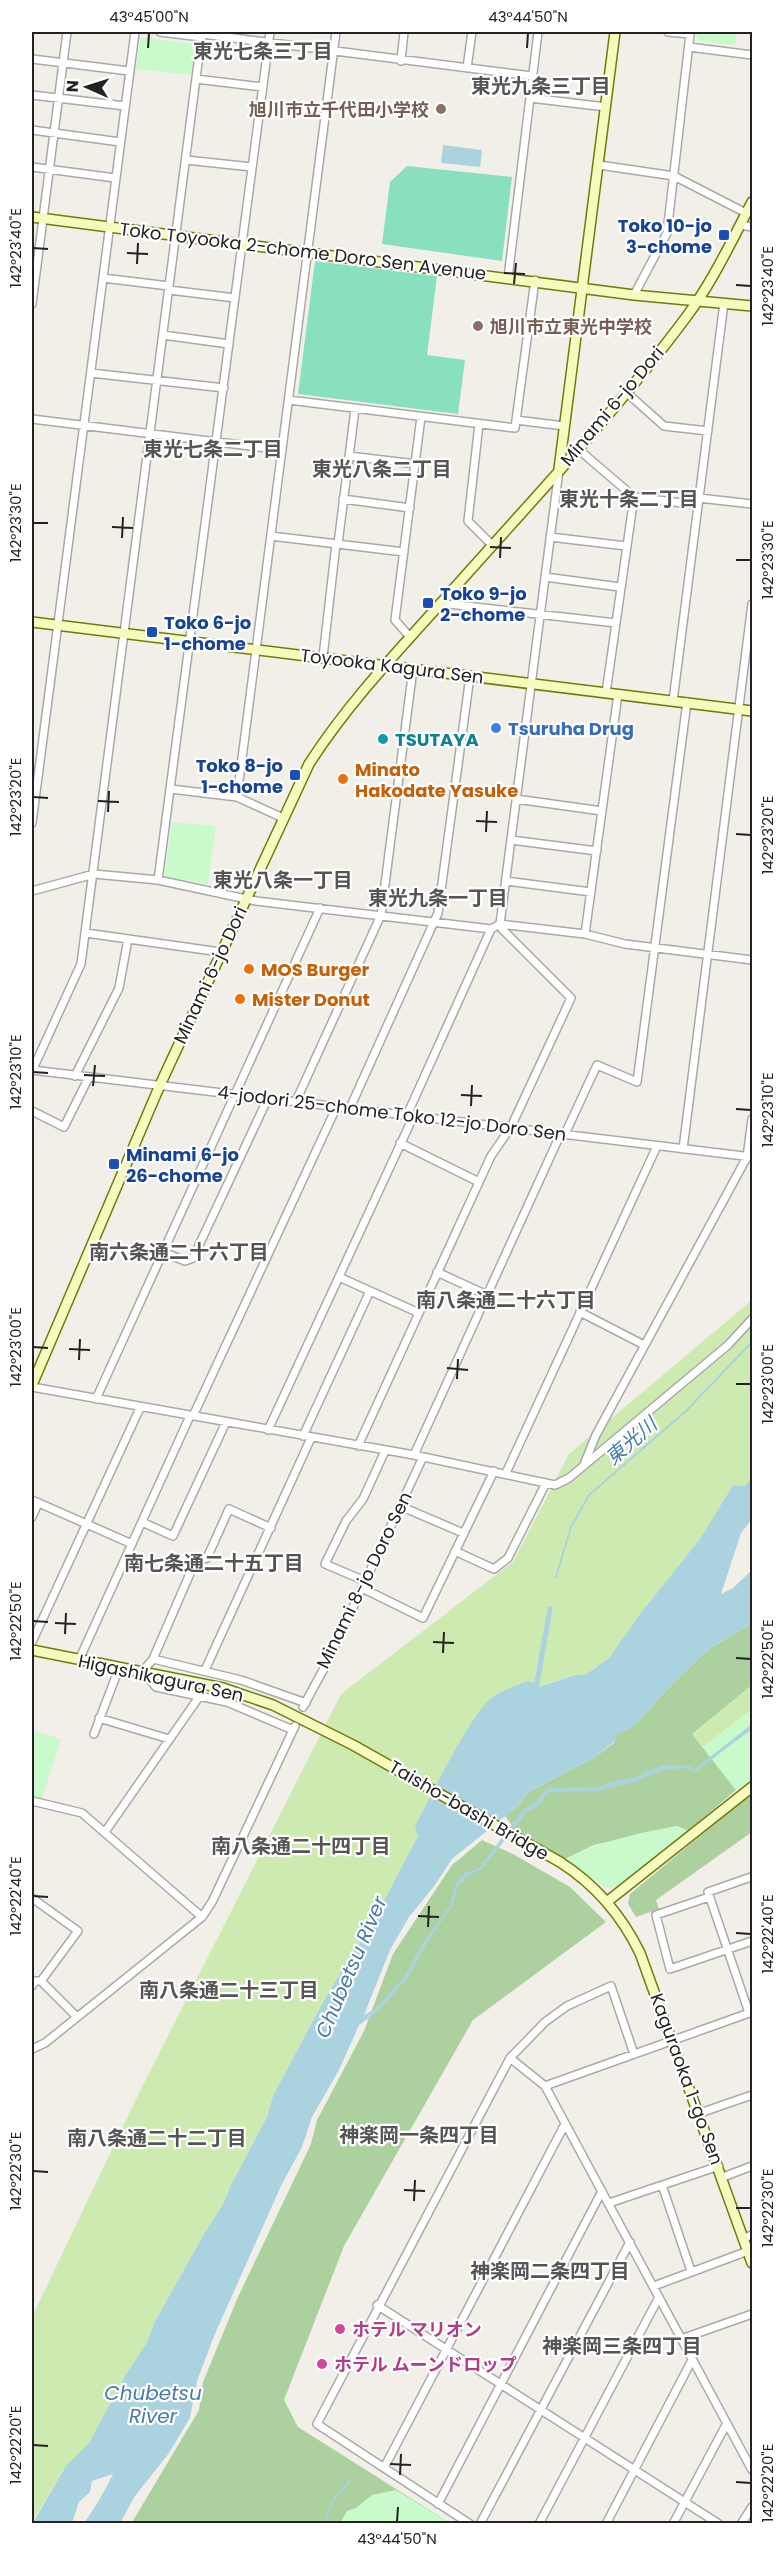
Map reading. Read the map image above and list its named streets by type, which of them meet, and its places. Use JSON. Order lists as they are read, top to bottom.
{
  "streets": {
    "street": [
      "Toko Toyooka 2-chome Doro Sen Avenue",
      "Minami 6-jo Dori",
      "Toyooka Kagura Sen",
      "4-jodori 25-chome Toko 12-jo Doro Sen",
      "Minami 8-jo Doro Sen",
      "Higashikagura Sen",
      "Taisho-bashi Bridge",
      "Kaguraoka 1-go Sen"
    ]
  },
  "crossings": [
    ["Toko Toyooka 2-chome Doro Sen Avenue", "Minami 6-jo Dori"],
    ["Minami 6-jo Dori", "Toyooka Kagura Sen"],
    ["Minami 6-jo Dori", "4-jodori 25-chome Toko 12-jo Doro Sen"],
    ["Higashikagura Sen", "Taisho-bashi Bridge"],
    ["Taisho-bashi Bridge", "Kaguraoka 1-go Sen"]
  ],
  "districts": [
    "東光七条三丁目",
    "東光九条三丁目",
    "東光七条二丁目",
    "東光八条二丁目",
    "東光十条二丁目",
    "東光八条一丁目",
    "東光九条一丁目",
    "南六条通二十六丁目",
    "南八条通二十六丁目",
    "南七条通二十五丁目",
    "南八条通二十四丁目",
    "南八条通二十三丁目",
    "神楽岡一条四丁目",
    "南八条通二十二丁目",
    "神楽岡二条四丁目",
    "神楽岡三条四丁目"
  ],
  "water": ["東光川", "Chubetsu River"],
  "places": {
    "other": [
      "旭川市立千代田小学校",
      "旭川市立東光中学校",
      "Tsuruha Drug",
      "TSUTAYA",
      "Minato Hakodate Yasuke",
      "MOS Burger",
      "Mister Donut",
      "ホテル マリオン",
      "ホテル ムーンドロップ"
    ],
    "transit": [
      "Toko 10-jo 3-chome",
      "Toko 9-jo 2-chome",
      "Toko 6-jo 1-chome",
      "Toko 8-jo 1-chome",
      "Minami 6-jo 26-chome"
    ]
  },
  "north": "left",
  "coordinates": [
    "43°45'00\"N",
    "43°44'50\"N",
    "142°23'40\"E",
    "142°23'30\"E",
    "142°23'20\"E",
    "142°23'10\"E",
    "142°23'00\"E",
    "142°22'50\"E",
    "142°22'40\"E",
    "142°22'30\"E",
    "142°22'20\"E"
  ]
}
